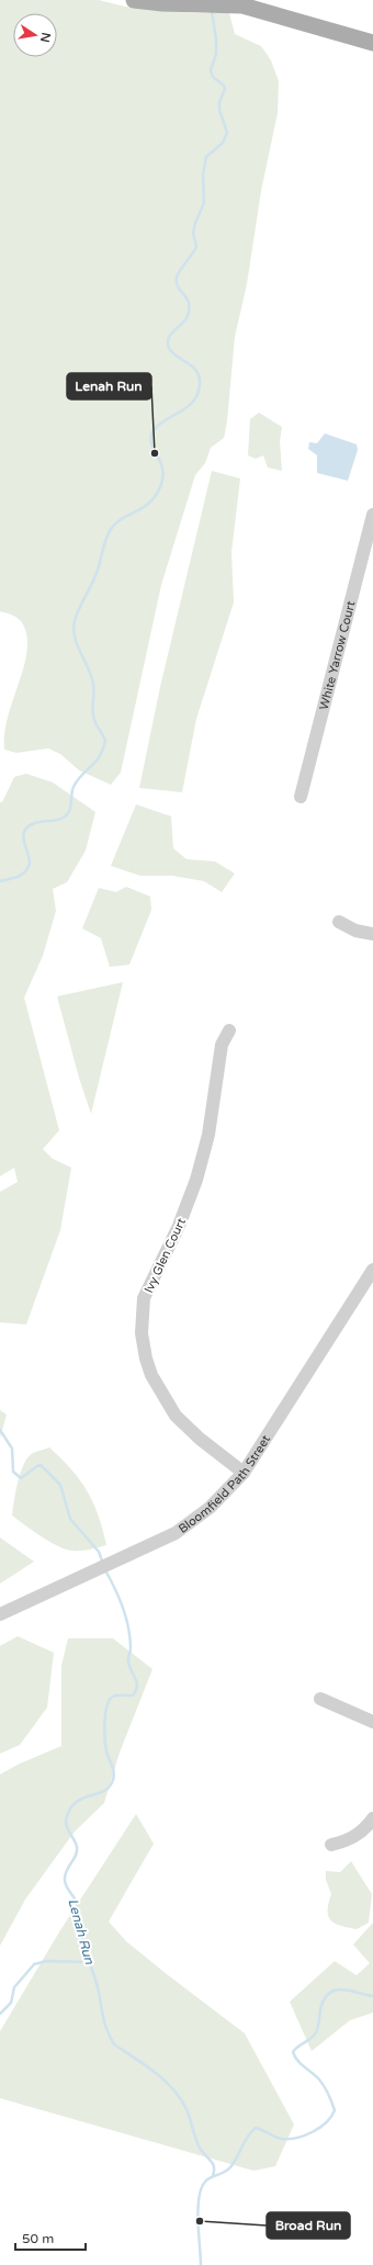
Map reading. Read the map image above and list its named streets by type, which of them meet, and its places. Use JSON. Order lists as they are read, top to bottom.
{
  "streets": {
    "street": ["White Yarrow Court", "Ivy Glen Court", "Bloomfield Path Street"]
  },
  "crossings": [
    ["Ivy Glen Court", "Bloomfield Path Street"]
  ],
  "water": ["Lenah Run"],
  "places": ["Lenah Run", "Broad Run"],
  "scale_bar": "50 m",
  "north": "right"
}
